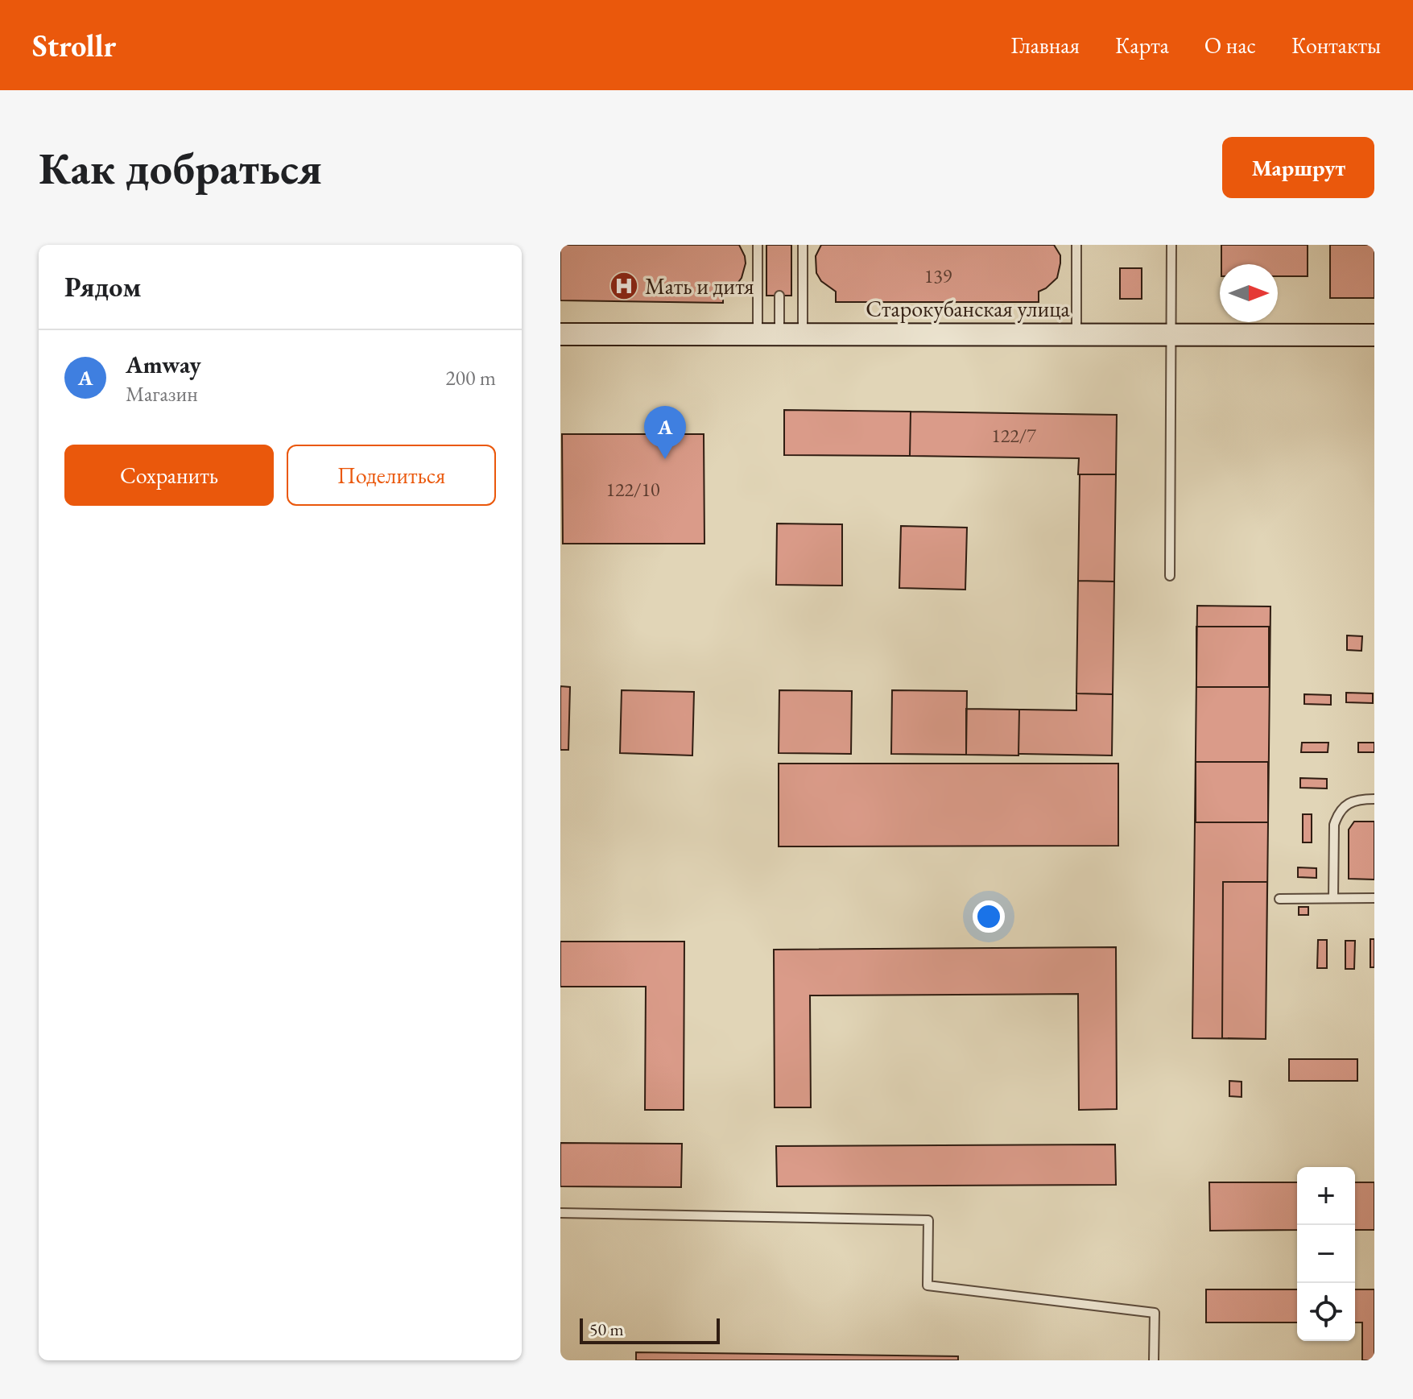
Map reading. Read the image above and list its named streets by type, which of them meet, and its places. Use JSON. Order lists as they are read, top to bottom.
{
  "streets": {
    "street": ["Старокубанская улица"]
  },
  "places": {
    "hospital": ["Мать и дитя"]
  },
  "house_numbers": ["139", "122/7", "122/10"],
  "scale_bar": "50 m",
  "north": "right",
  "page": {
    "header": "Strollr",
    "nav": [
      "Главная",
      "Карта",
      "О нас",
      "Контакты"
    ],
    "buttons": [
      "Маршрут",
      ["Сохранить", "Поделиться"]
    ],
    "title": "Как добраться",
    "heading": "Рядом",
    "list": [
      {
        "mark": "A",
        "name": "Amway",
        "note": "Магазин",
        "value": "200 m"
      }
    ],
    "pins": "A",
    "map_buttons": ["+", "−"],
    "scale": "50 m"
  }
}
